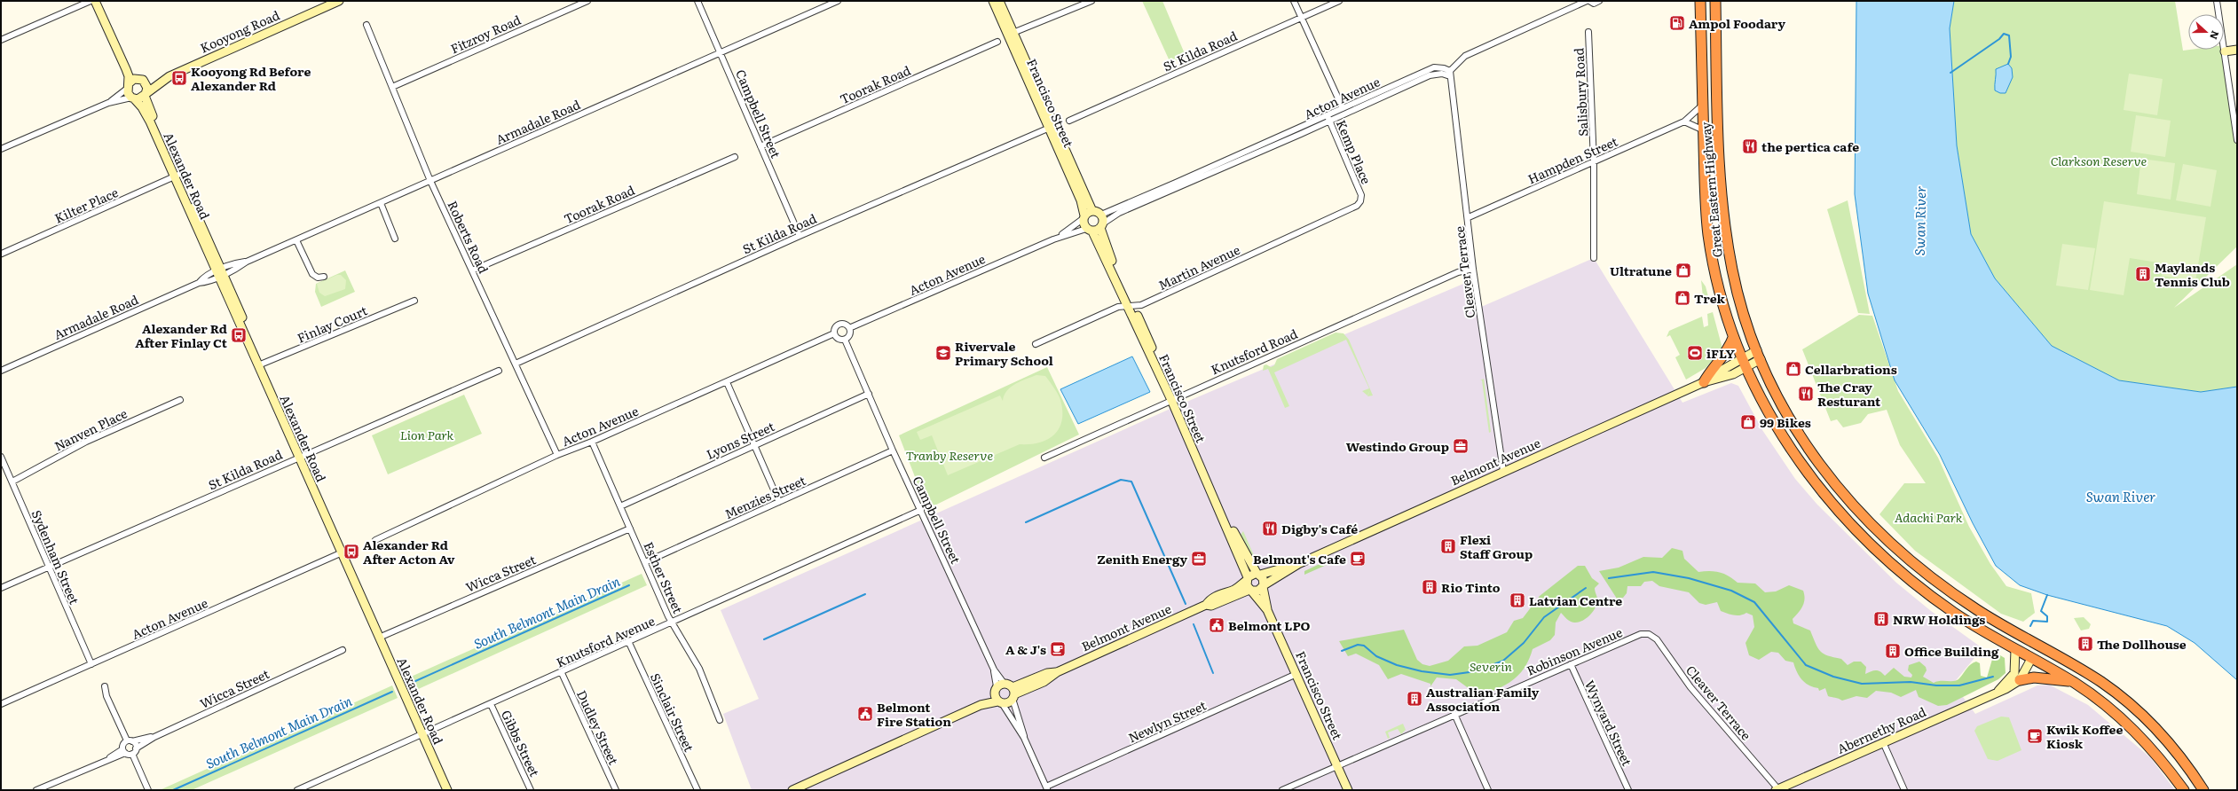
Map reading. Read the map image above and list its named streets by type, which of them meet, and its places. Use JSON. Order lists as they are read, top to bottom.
{
  "streets": {
    "highway": ["Great Eastern Highway"],
    "main road": [
      "Kooyong Road",
      "Francisco Street",
      "Alexander Road",
      "Belmont Avenue",
      "Abernethy Road"
    ],
    "street": [
      "Fitzroy Road",
      "St Kilda Road",
      "Toorak Road",
      "Salisbury Road",
      "Acton Avenue",
      "Campbell Street",
      "Armadale Road",
      "Kemp Place",
      "Hampden Street",
      "Kilter Place",
      "Roberts Road",
      "Martin Avenue",
      "Cleaver Terrace",
      "Finlay Court",
      "Knutsford Road",
      "Nanven Place",
      "Lyons Street",
      "Menzies Street",
      "Sydenham Street",
      "Wicca Street",
      "Esther Street",
      "Knutsford Avenue",
      "Robinson Avenue",
      "Sinclair Street",
      "Newlyn Street",
      "Wynyard Street",
      "Dudley Street",
      "Gibbs Street"
    ]
  },
  "crossings": [
    ["Kooyong Road", "Alexander Road"],
    ["Fitzroy Road", "Roberts Road"],
    ["St Kilda Road", "Francisco Street"],
    ["St Kilda Road", "Campbell Street"],
    ["St Kilda Road", "Alexander Road"],
    ["St Kilda Road", "Roberts Road"],
    ["St Kilda Road", "Sydenham Street"],
    ["Toorak Road", "Campbell Street"],
    ["Toorak Road", "Roberts Road"],
    ["Salisbury Road", "Hampden Street"],
    ["Acton Avenue", "Francisco Street"],
    ["Acton Avenue", "Campbell Street"],
    ["Acton Avenue", "Kemp Place"],
    ["Acton Avenue", "Alexander Road"],
    ["Acton Avenue", "Roberts Road"],
    ["Acton Avenue", "Cleaver Terrace"],
    ["Acton Avenue", "Sydenham Street"],
    ["Acton Avenue", "Esther Street"],
    ["Francisco Street", "Martin Avenue"],
    ["Francisco Street", "Knutsford Road"],
    ["Francisco Street", "Belmont Avenue"],
    ["Francisco Street", "Robinson Avenue"],
    ["Francisco Street", "Newlyn Street"],
    ["Campbell Street", "Armadale Road"],
    ["Campbell Street", "Lyons Street"],
    ["Campbell Street", "Menzies Street"],
    ["Campbell Street", "Knutsford Avenue"],
    ["Armadale Road", "Alexander Road"],
    ["Armadale Road", "Roberts Road"],
    ["Kemp Place", "Martin Avenue"],
    ["Hampden Street", "Great Eastern Highway"],
    ["Hampden Street", "Cleaver Terrace"],
    ["Alexander Road", "Kilter Place"],
    ["Alexander Road", "Finlay Court"],
    ["Alexander Road", "Wicca Street"],
    ["Alexander Road", "Knutsford Avenue"],
    ["Great Eastern Highway", "Belmont Avenue"],
    ["Great Eastern Highway", "Abernethy Road"],
    ["Cleaver Terrace", "Knutsford Road"],
    ["Cleaver Terrace", "Belmont Avenue"],
    ["Cleaver Terrace", "Robinson Avenue"],
    ["Cleaver Terrace", "Abernethy Road"],
    ["Nanven Place", "Sydenham Street"],
    ["Lyons Street", "Esther Street"],
    ["Menzies Street", "Esther Street"],
    ["Wicca Street", "Esther Street"],
    ["Esther Street", "Knutsford Avenue"],
    ["Knutsford Avenue", "Sinclair Street"],
    ["Knutsford Avenue", "Dudley Street"],
    ["Knutsford Avenue", "Gibbs Street"],
    ["Robinson Avenue", "Wynyard Street"]
  ],
  "water": ["Swan River", "South Belmont Main Drain"],
  "parks": [
    "Clarkson Reserve",
    "Lion Park",
    "Tranby Reserve",
    "Adachi Park",
    "Severin"
  ],
  "places": {
    "fuel station": ["Ampol Foodary"],
    "bus stop": ["Kooyong Rd Before Alexander Rd", "Alexander Rd After Finlay Ct", "Alexander Rd After Acton Av"],
    "restaurant": ["the pertica cafe", "The Cray Resturant", "Digby's Café"],
    "shop": [
      "Ultratune",
      "Trek",
      "Cellarbrations",
      "99 Bikes"
    ],
    "building": [
      "Maylands Tennis Club",
      "Flexi Staff Group",
      "Rio Tinto",
      "Latvian Centre",
      "NRW Holdings",
      "The Dollhouse",
      "Office Building",
      "Australian Family Association"
    ],
    "school or university": ["Rivervale Primary School"],
    "sports": ["iFLY"],
    "office": ["Westindo Group", "Zenith Energy"],
    "cafe": ["Belmont's Cafe", "A & J's", "Kwik Koffee Kiosk"],
    "public building": ["Belmont LPO", "Belmont Fire Station"]
  },
  "north": "right"
}
